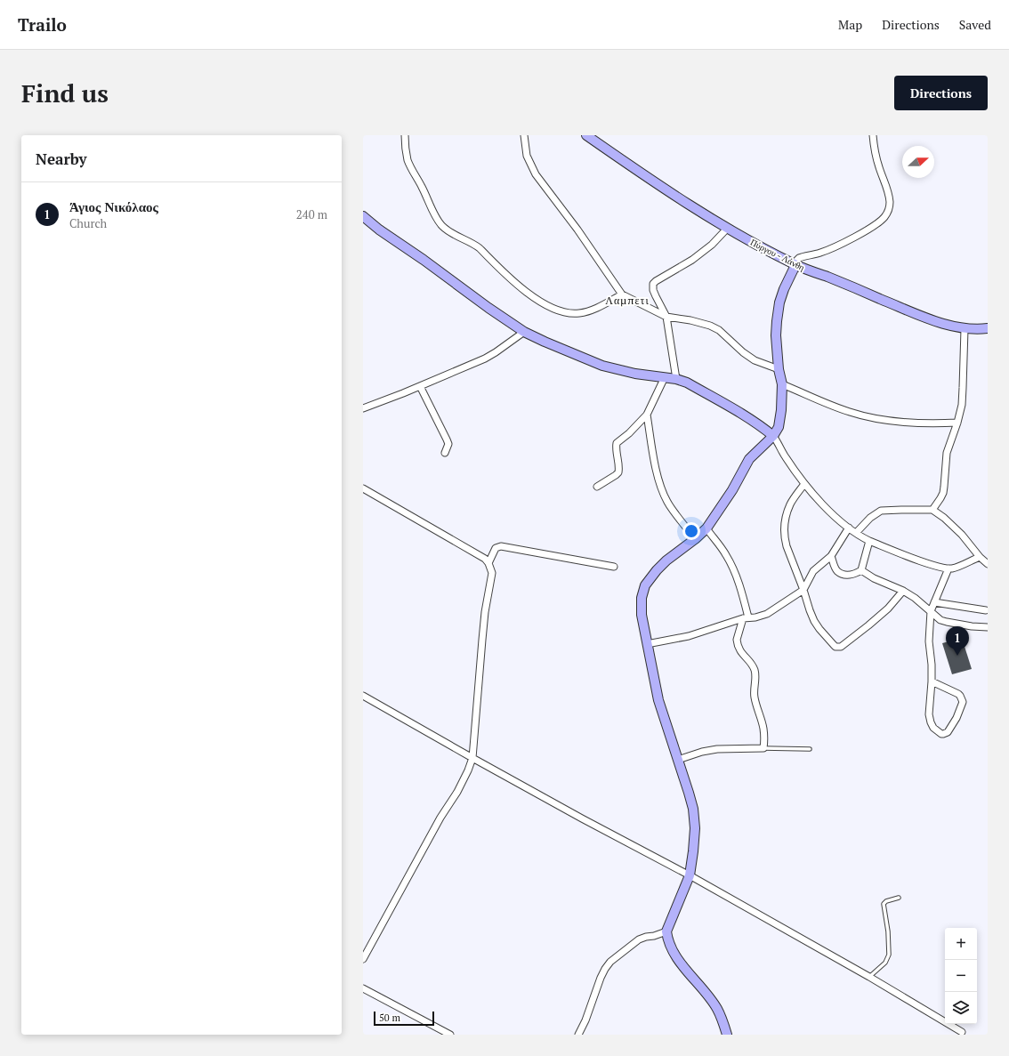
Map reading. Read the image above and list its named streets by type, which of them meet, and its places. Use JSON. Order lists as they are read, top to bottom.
{
  "streets": {
    "street": ["Πύργου - Λάνθη"]
  },
  "districts": ["Λαμπετι"],
  "scale_bar": "50 m",
  "north": "right",
  "page": {
    "header": "Trailo",
    "nav": ["Map", "Directions", "Saved"],
    "buttons": "Directions",
    "title": "Find us",
    "heading": "Nearby",
    "list": [
      {
        "mark": "1",
        "name": "Άγιος Νικόλαος",
        "note": "Church",
        "value": "240 m"
      }
    ],
    "pins": "1",
    "map_buttons": ["+", "−"],
    "scale": "50 m"
  }
}
